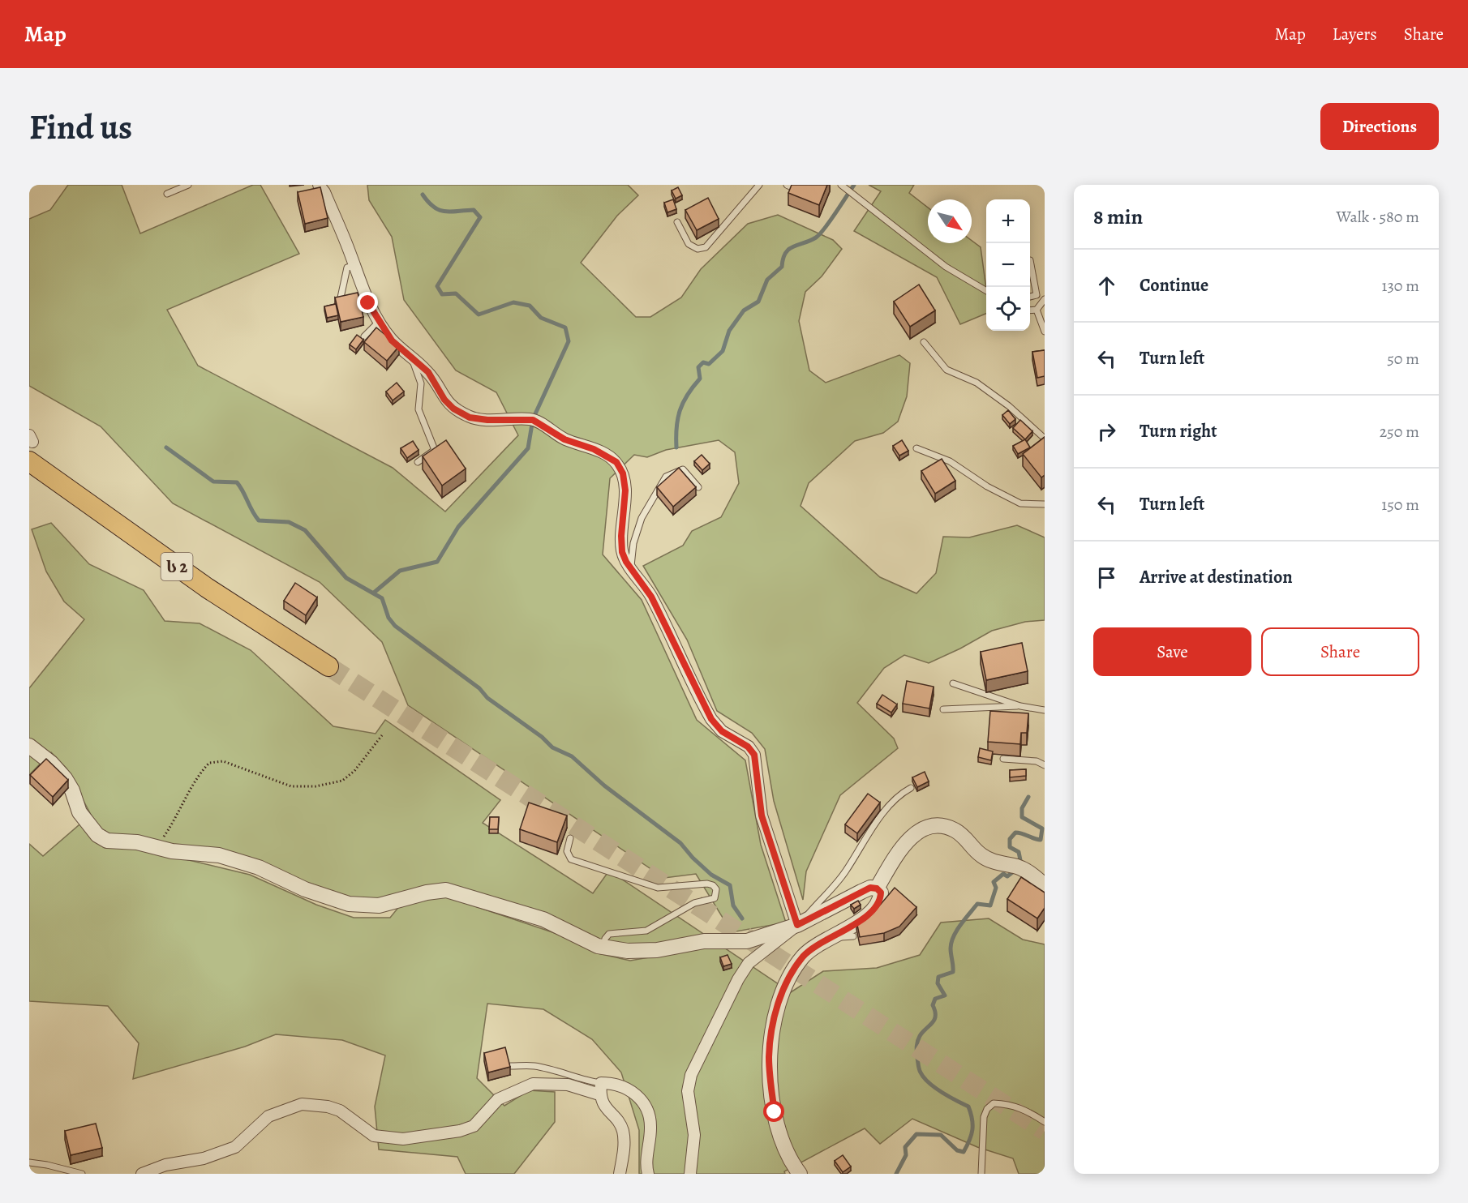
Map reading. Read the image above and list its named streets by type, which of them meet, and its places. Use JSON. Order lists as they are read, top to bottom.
{
  "streets": {
    "highway": ["ს 2"]
  },
  "north": "bottom right",
  "page": {
    "header": "Map",
    "nav": ["Map", "Layers", "Share"],
    "buttons": [
      "Directions",
      ["Save", "Share"]
    ],
    "title": "Find us",
    "heading": ["8 min", "Walk · 580 m"],
    "map_buttons": ["+", "−"],
    "list": [
      ["Continue", "130 m"],
      ["Turn left", "50 m"],
      ["Turn right", "250 m"],
      ["Turn left", "150 m"],
      "Arrive at destination"
    ]
  }
}
